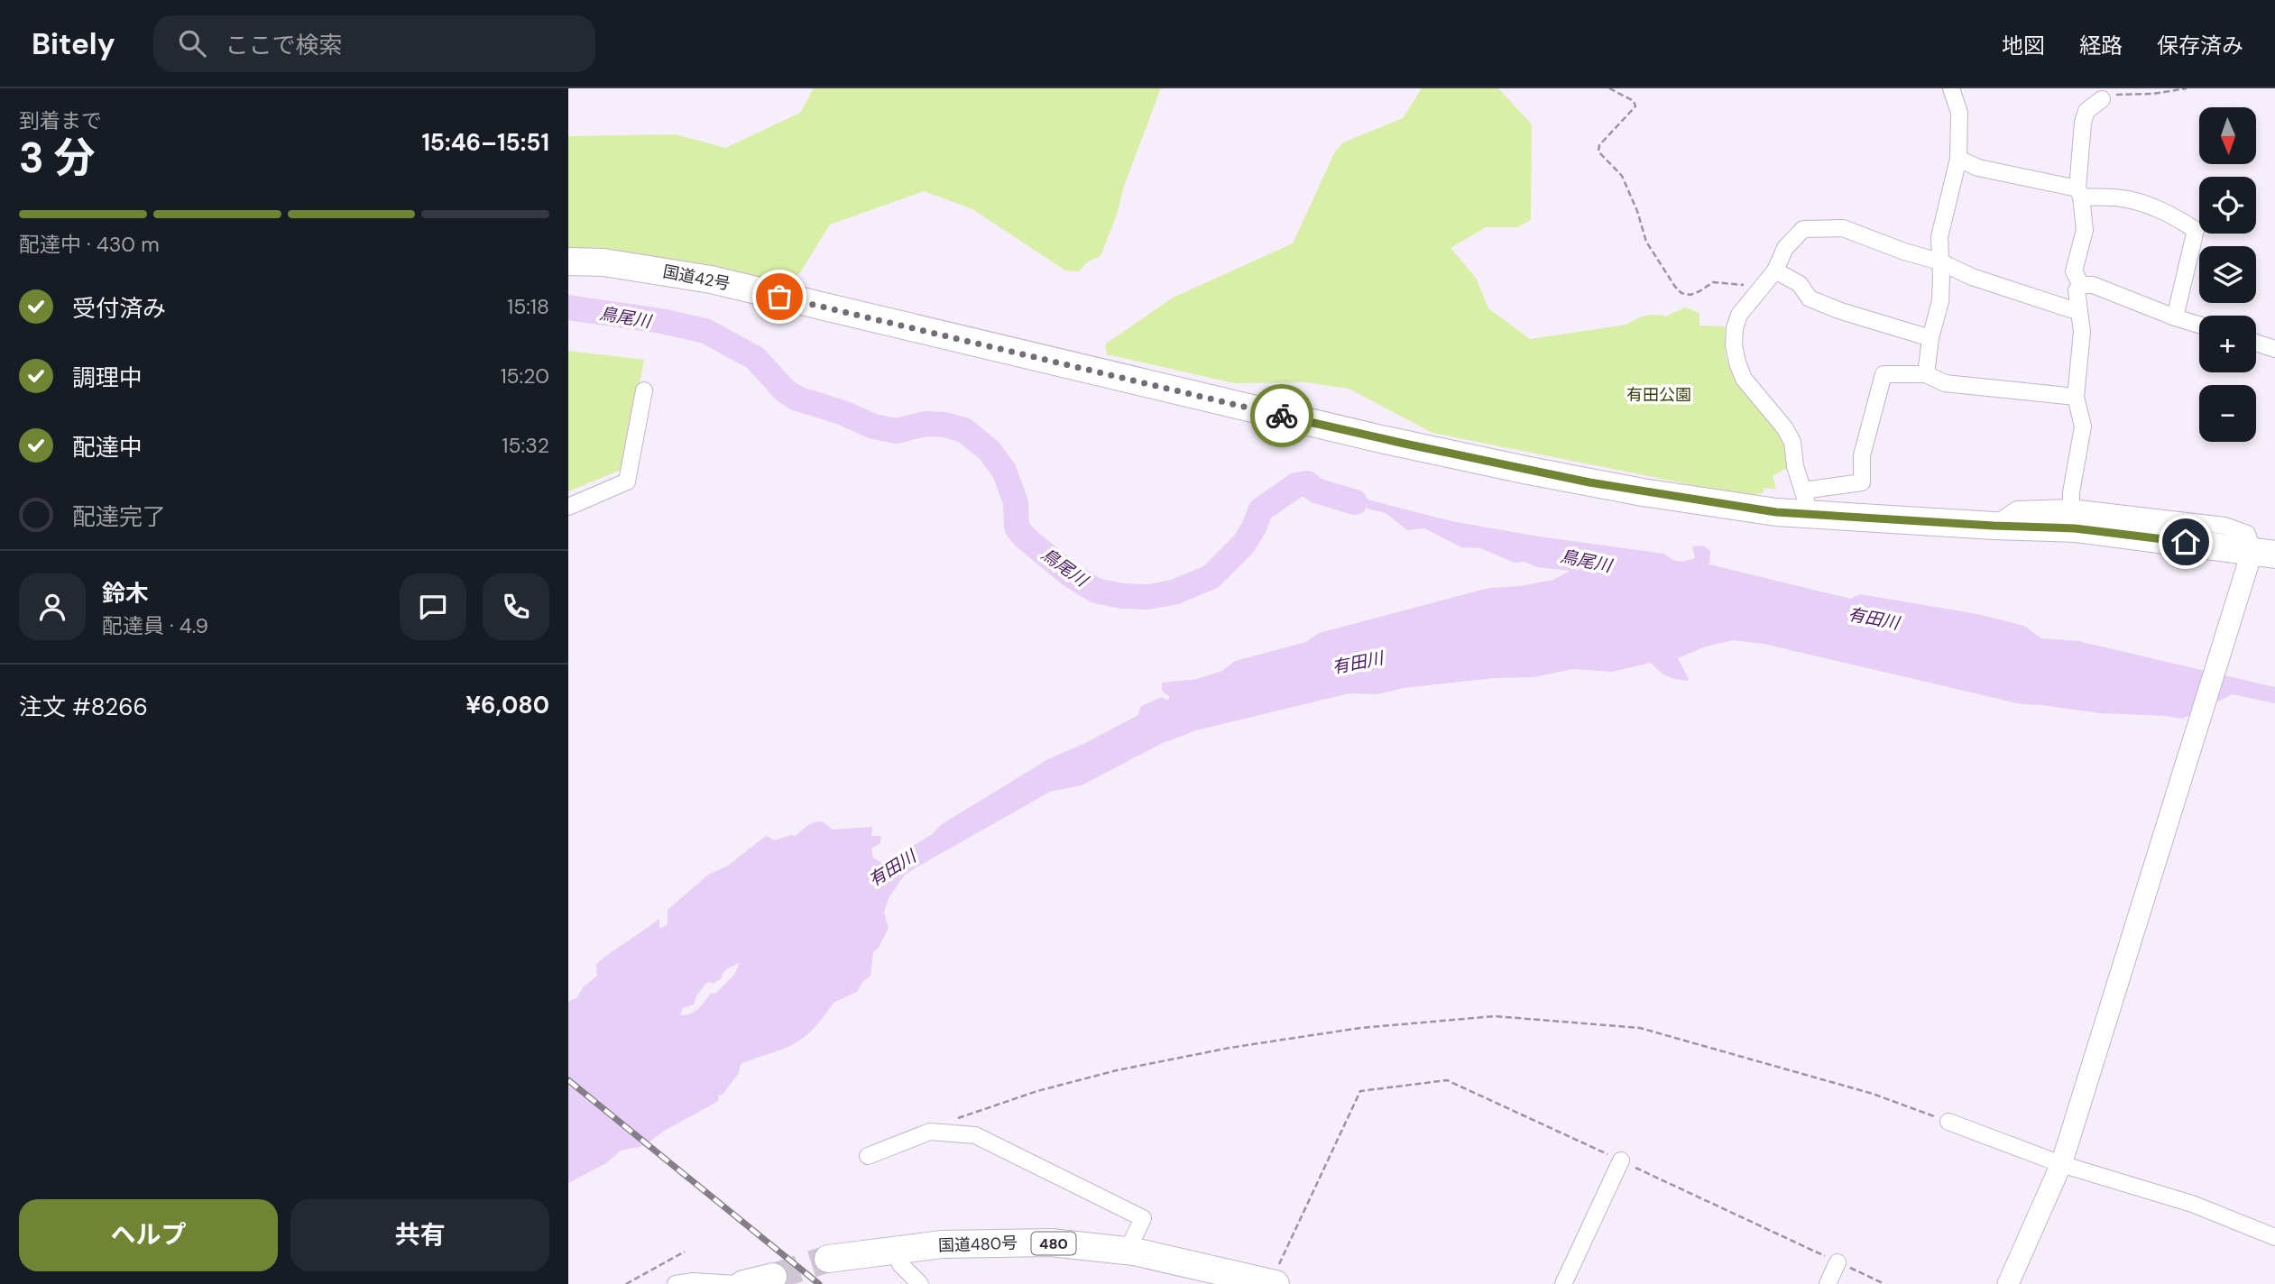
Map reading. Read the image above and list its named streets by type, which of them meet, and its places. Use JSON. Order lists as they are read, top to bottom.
{
  "streets": {
    "highway": ["国道42号", "480", "国道480号"]
  },
  "water": ["鳥尾川", "有田川"],
  "parks": ["有田公園"],
  "north": "bottom",
  "page": {
    "header": "Bitely",
    "search": "ここで検索",
    "nav": ["地図", "経路", "保存済み"],
    "heading": ["3 分", "到着まで", "15:46–15:51"],
    "panel": [
      "鈴木",
      "配達員 · 4.9",
      "注文 #8266",
      "¥6,080"
    ],
    "map_buttons": ["+", "−"],
    "bar": "配達中 · 430 m",
    "list": [
      ["受付済み", "15:18"],
      ["調理中", "15:20"],
      ["配達中", "15:32"],
      "配達完了"
    ],
    "buttons": ["ヘルプ", "共有"]
  }
}
